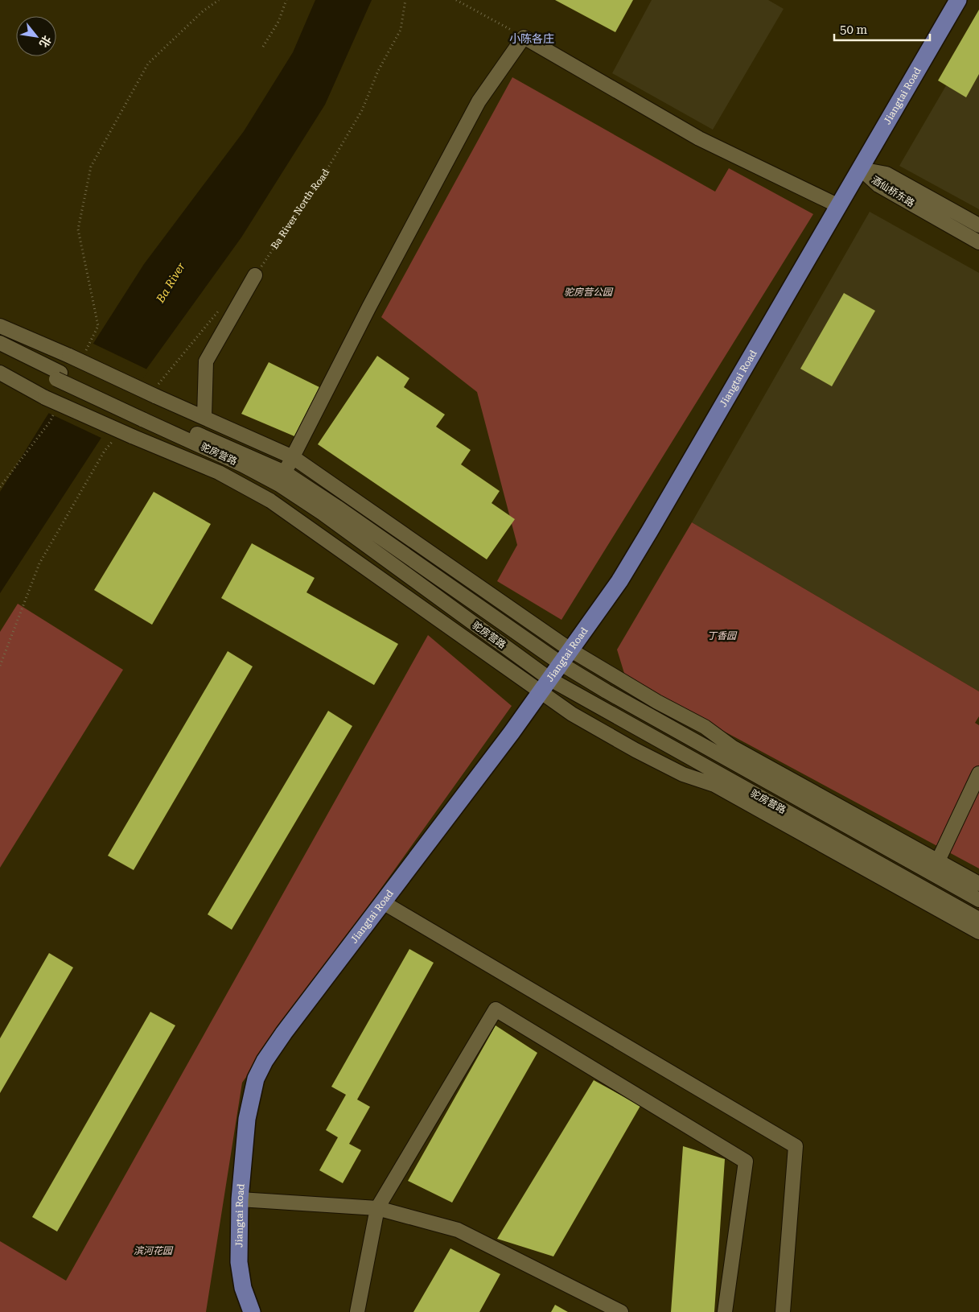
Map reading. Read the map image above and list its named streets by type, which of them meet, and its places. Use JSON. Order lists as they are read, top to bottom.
{
  "streets": {
    "main road": ["Jiangtai Road"],
    "street": ["酒仙桥东路", "驼房营路"],
    "path": ["Ba River North Road"]
  },
  "crossings": [
    ["Jiangtai Road", "酒仙桥东路"],
    ["Jiangtai Road", "驼房营路"]
  ],
  "districts": ["小陈各庄"],
  "water": ["Ba River"],
  "parks": ["驼房营公园", "丁香园", "滨河花园"],
  "scale_bar": "50 m",
  "north": "bottom right"
}
